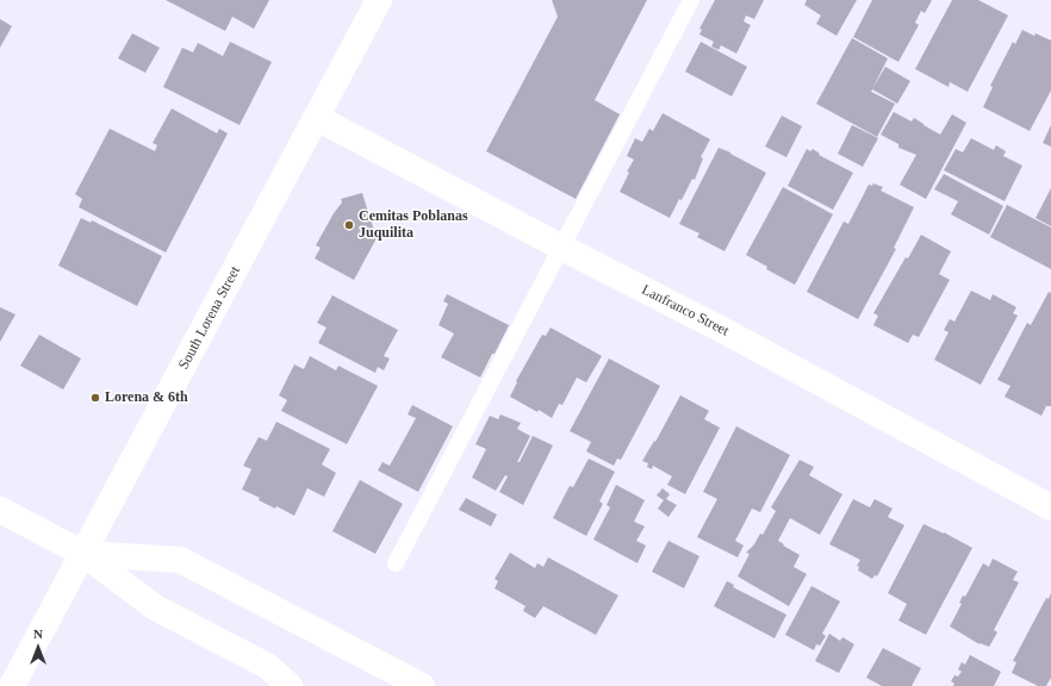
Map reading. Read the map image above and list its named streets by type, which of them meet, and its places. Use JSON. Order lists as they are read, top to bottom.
{
  "streets": {
    "main road": ["Lanfranco Street", "South Lorena Street"]
  },
  "crossings": [
    ["Lanfranco Street", "South Lorena Street"]
  ],
  "places": ["Cemitas Poblanas Juquilita", "Lorena & 6th"],
  "north": "top"
}
